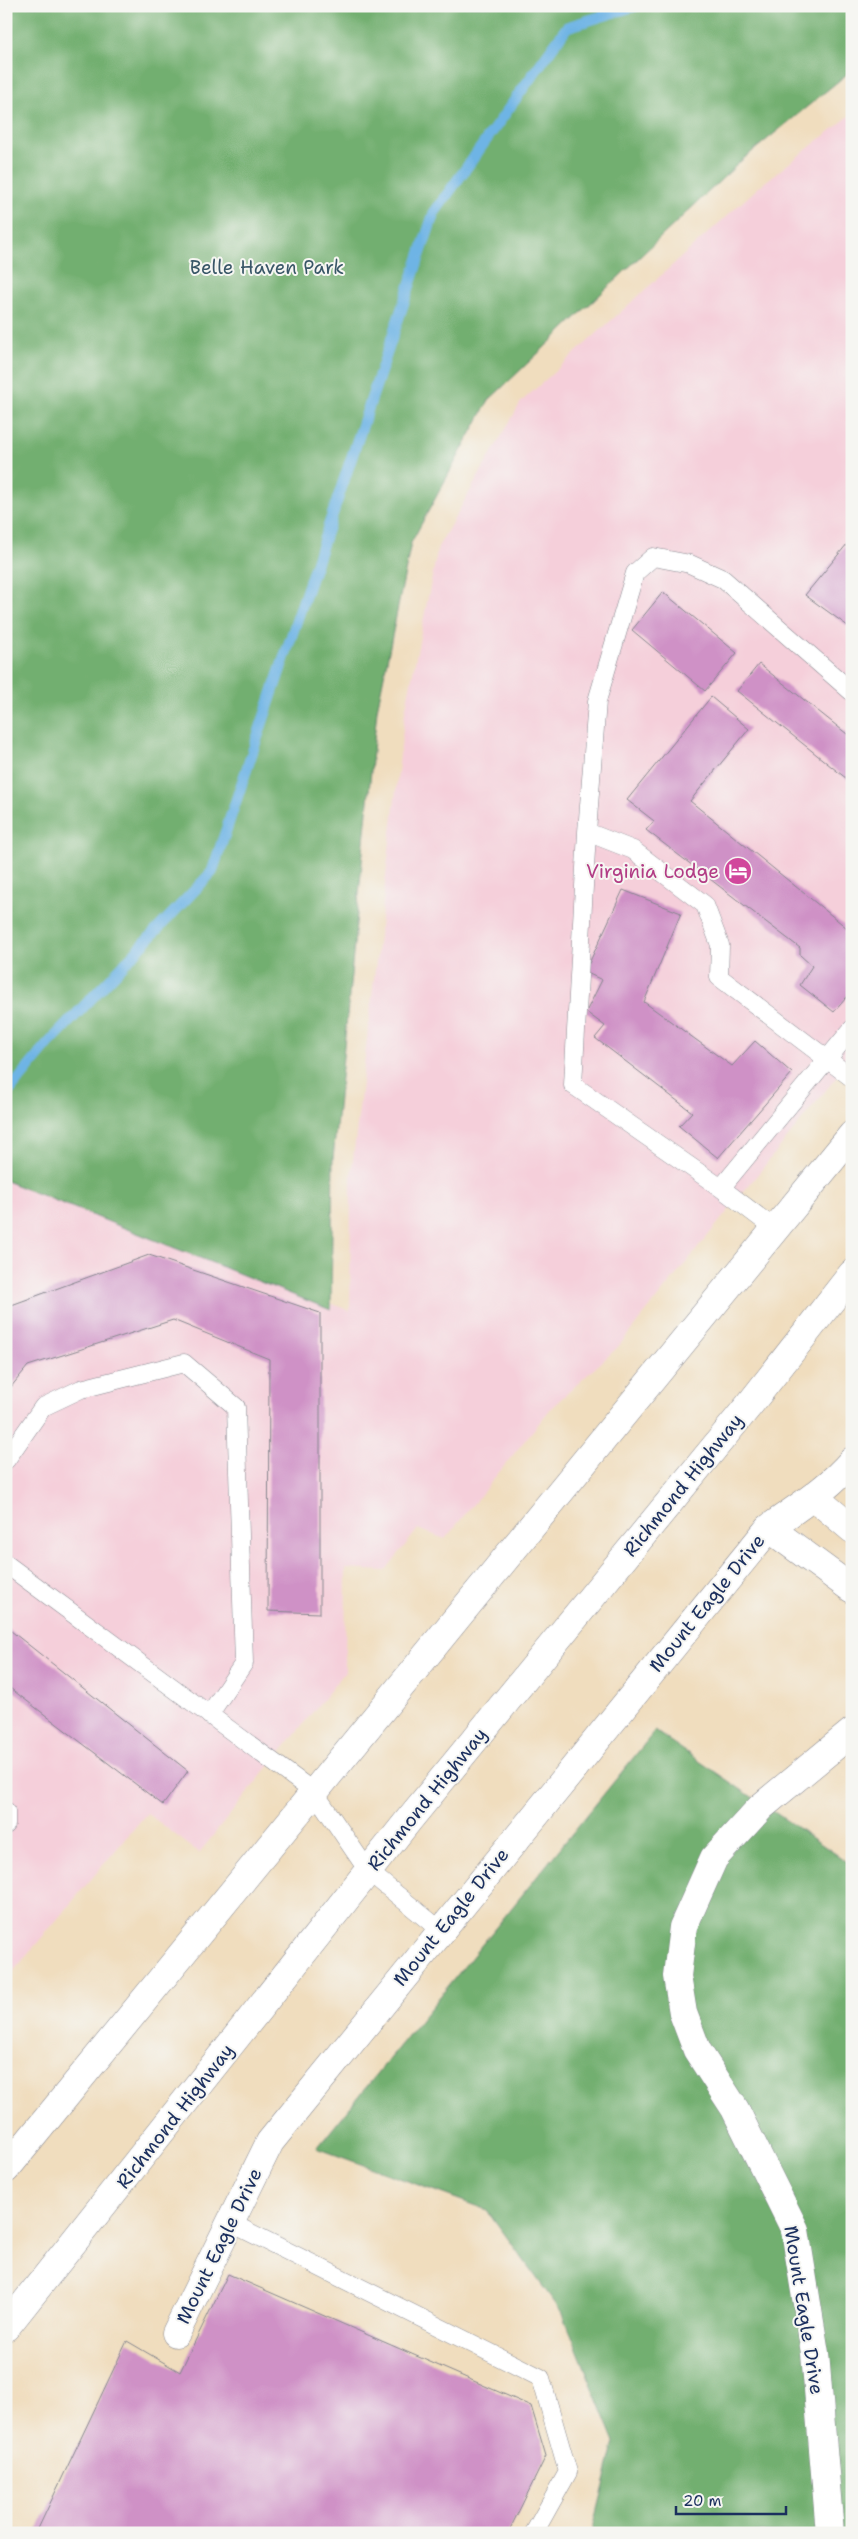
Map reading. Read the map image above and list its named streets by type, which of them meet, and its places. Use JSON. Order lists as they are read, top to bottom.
{
  "streets": {
    "main road": ["Richmond Highway", "Mount Eagle Drive"]
  },
  "parks": ["Belle Haven Park"],
  "places": {
    "hotel": ["Virginia Lodge"]
  },
  "scale_bar": "20 m"
}
